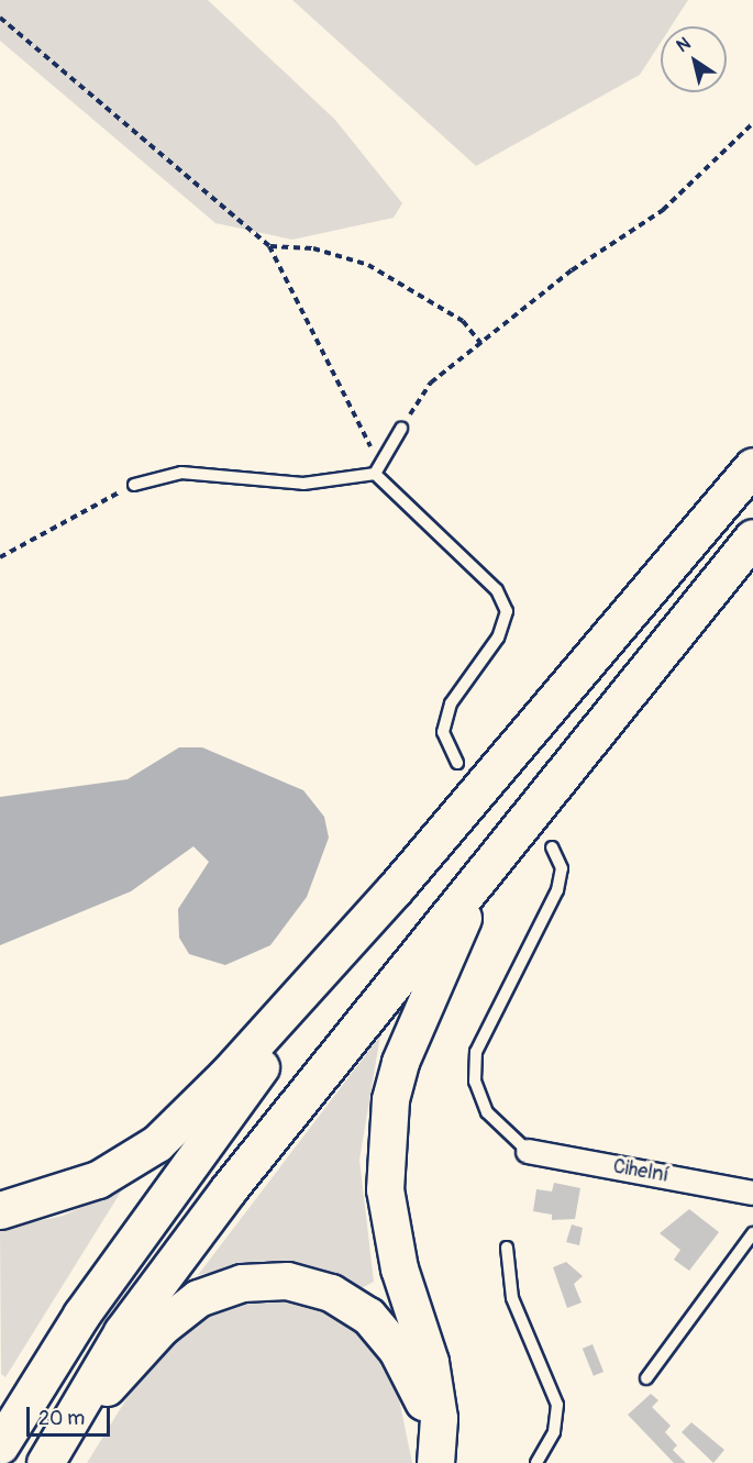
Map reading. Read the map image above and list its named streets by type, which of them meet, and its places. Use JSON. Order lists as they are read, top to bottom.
{
  "streets": {
    "street": ["Cihelní"]
  },
  "scale_bar": "20 m",
  "north": "top left"
}
